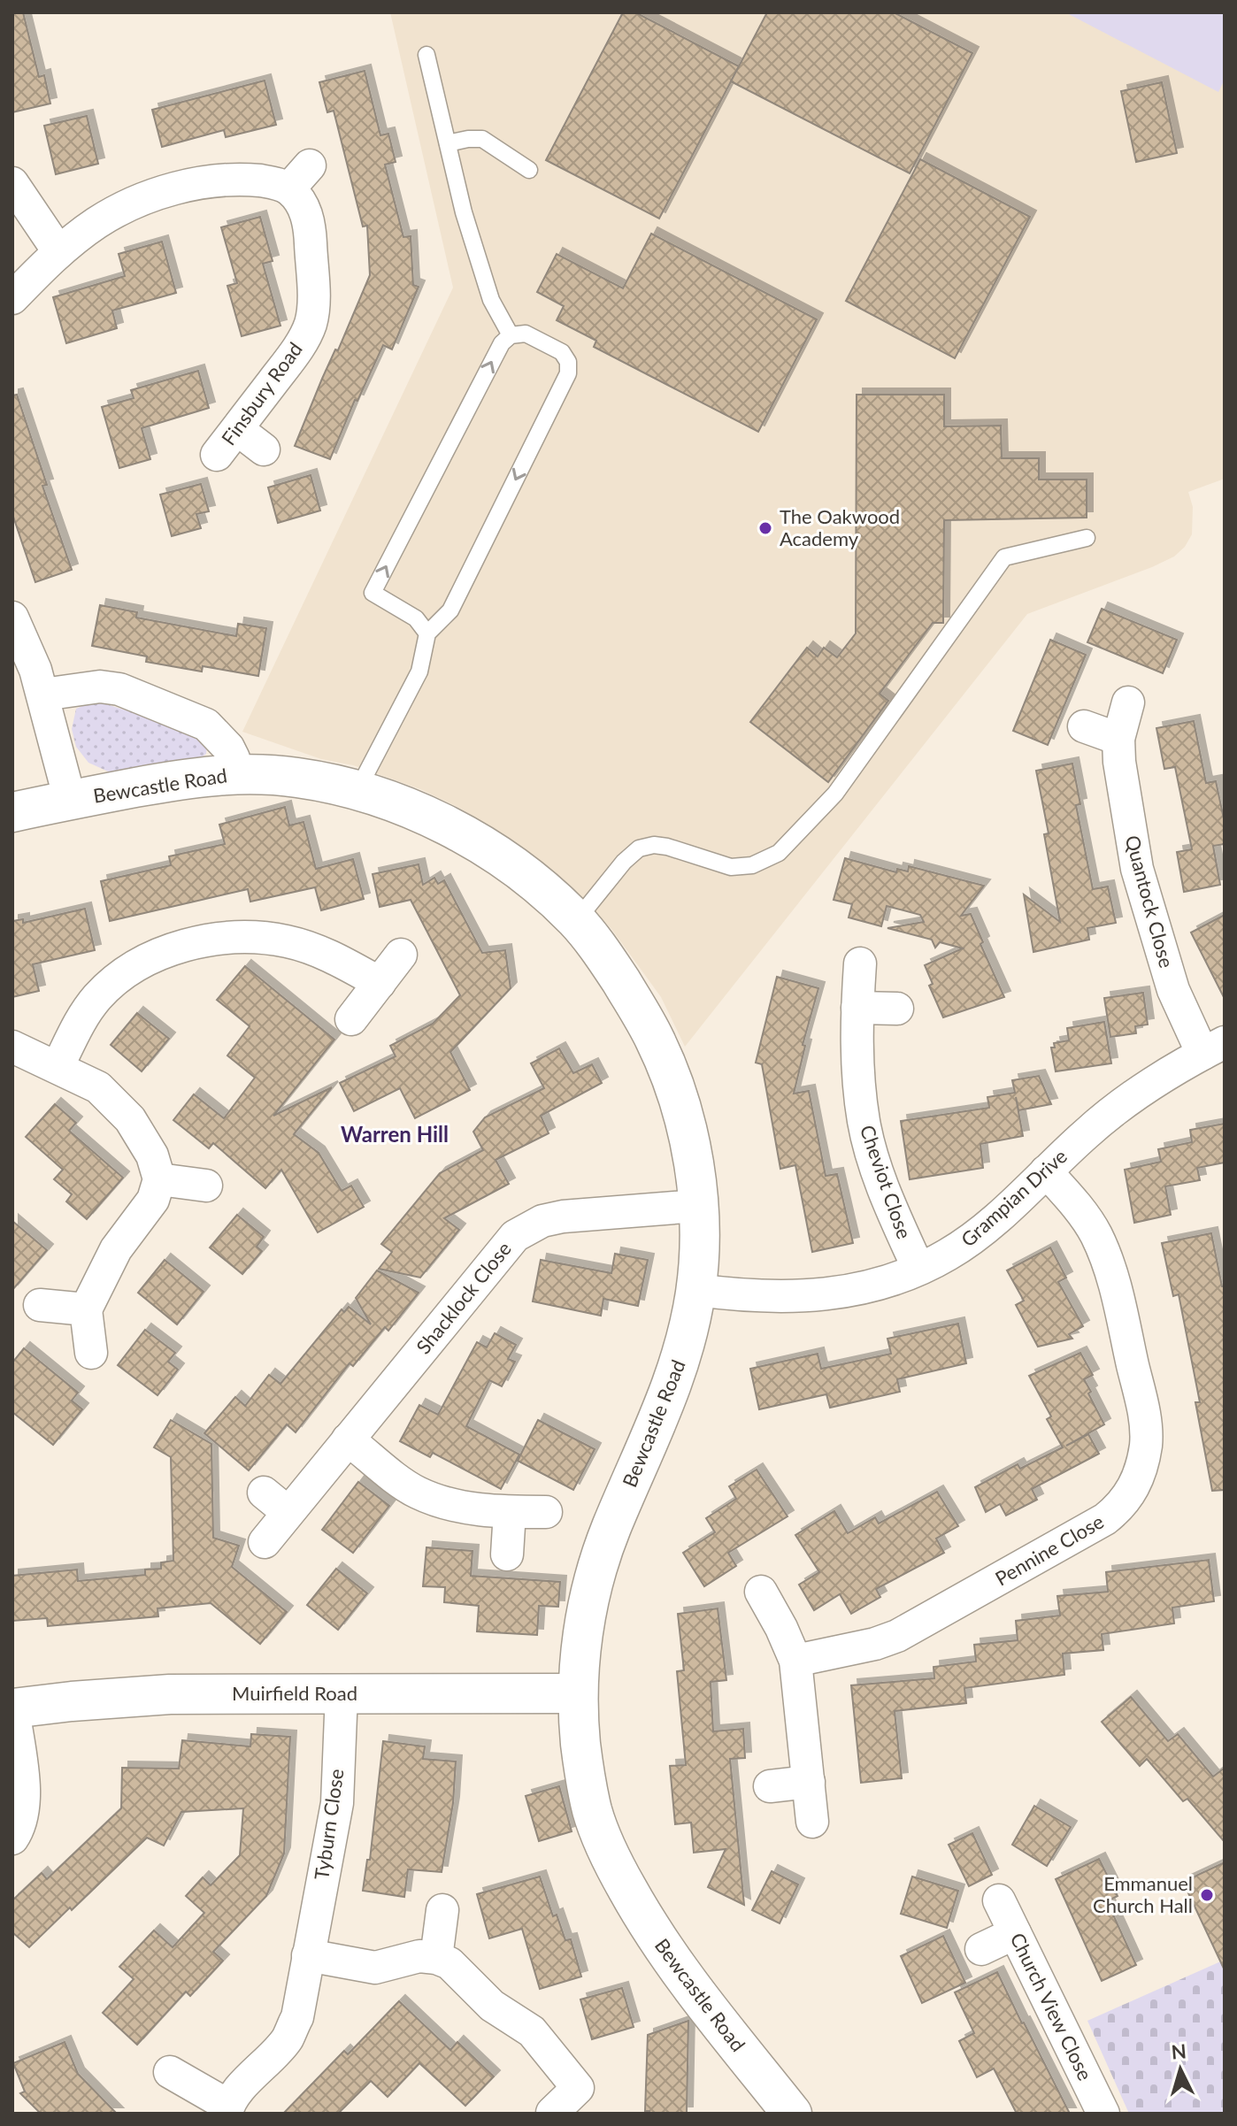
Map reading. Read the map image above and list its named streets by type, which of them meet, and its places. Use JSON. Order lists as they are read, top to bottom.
{
  "streets": {
    "street": [
      "Finsbury Road",
      "Bewcastle Road",
      "Quantock Close",
      "Cheviot Close",
      "Grampian Drive",
      "Shacklock Close",
      "Pennine Close",
      "Muirfield Road",
      "Tyburn Close",
      "Church View Close"
    ]
  },
  "crossings": [
    ["Bewcastle Road", "Grampian Drive"],
    ["Bewcastle Road", "Shacklock Close"],
    ["Bewcastle Road", "Muirfield Road"],
    ["Quantock Close", "Grampian Drive"],
    ["Cheviot Close", "Grampian Drive"],
    ["Grampian Drive", "Pennine Close"],
    ["Muirfield Road", "Tyburn Close"]
  ],
  "districts": ["Warren Hill"],
  "places": ["The Oakwood Academy", "Emmanuel Church Hall"],
  "north": "top"
}
